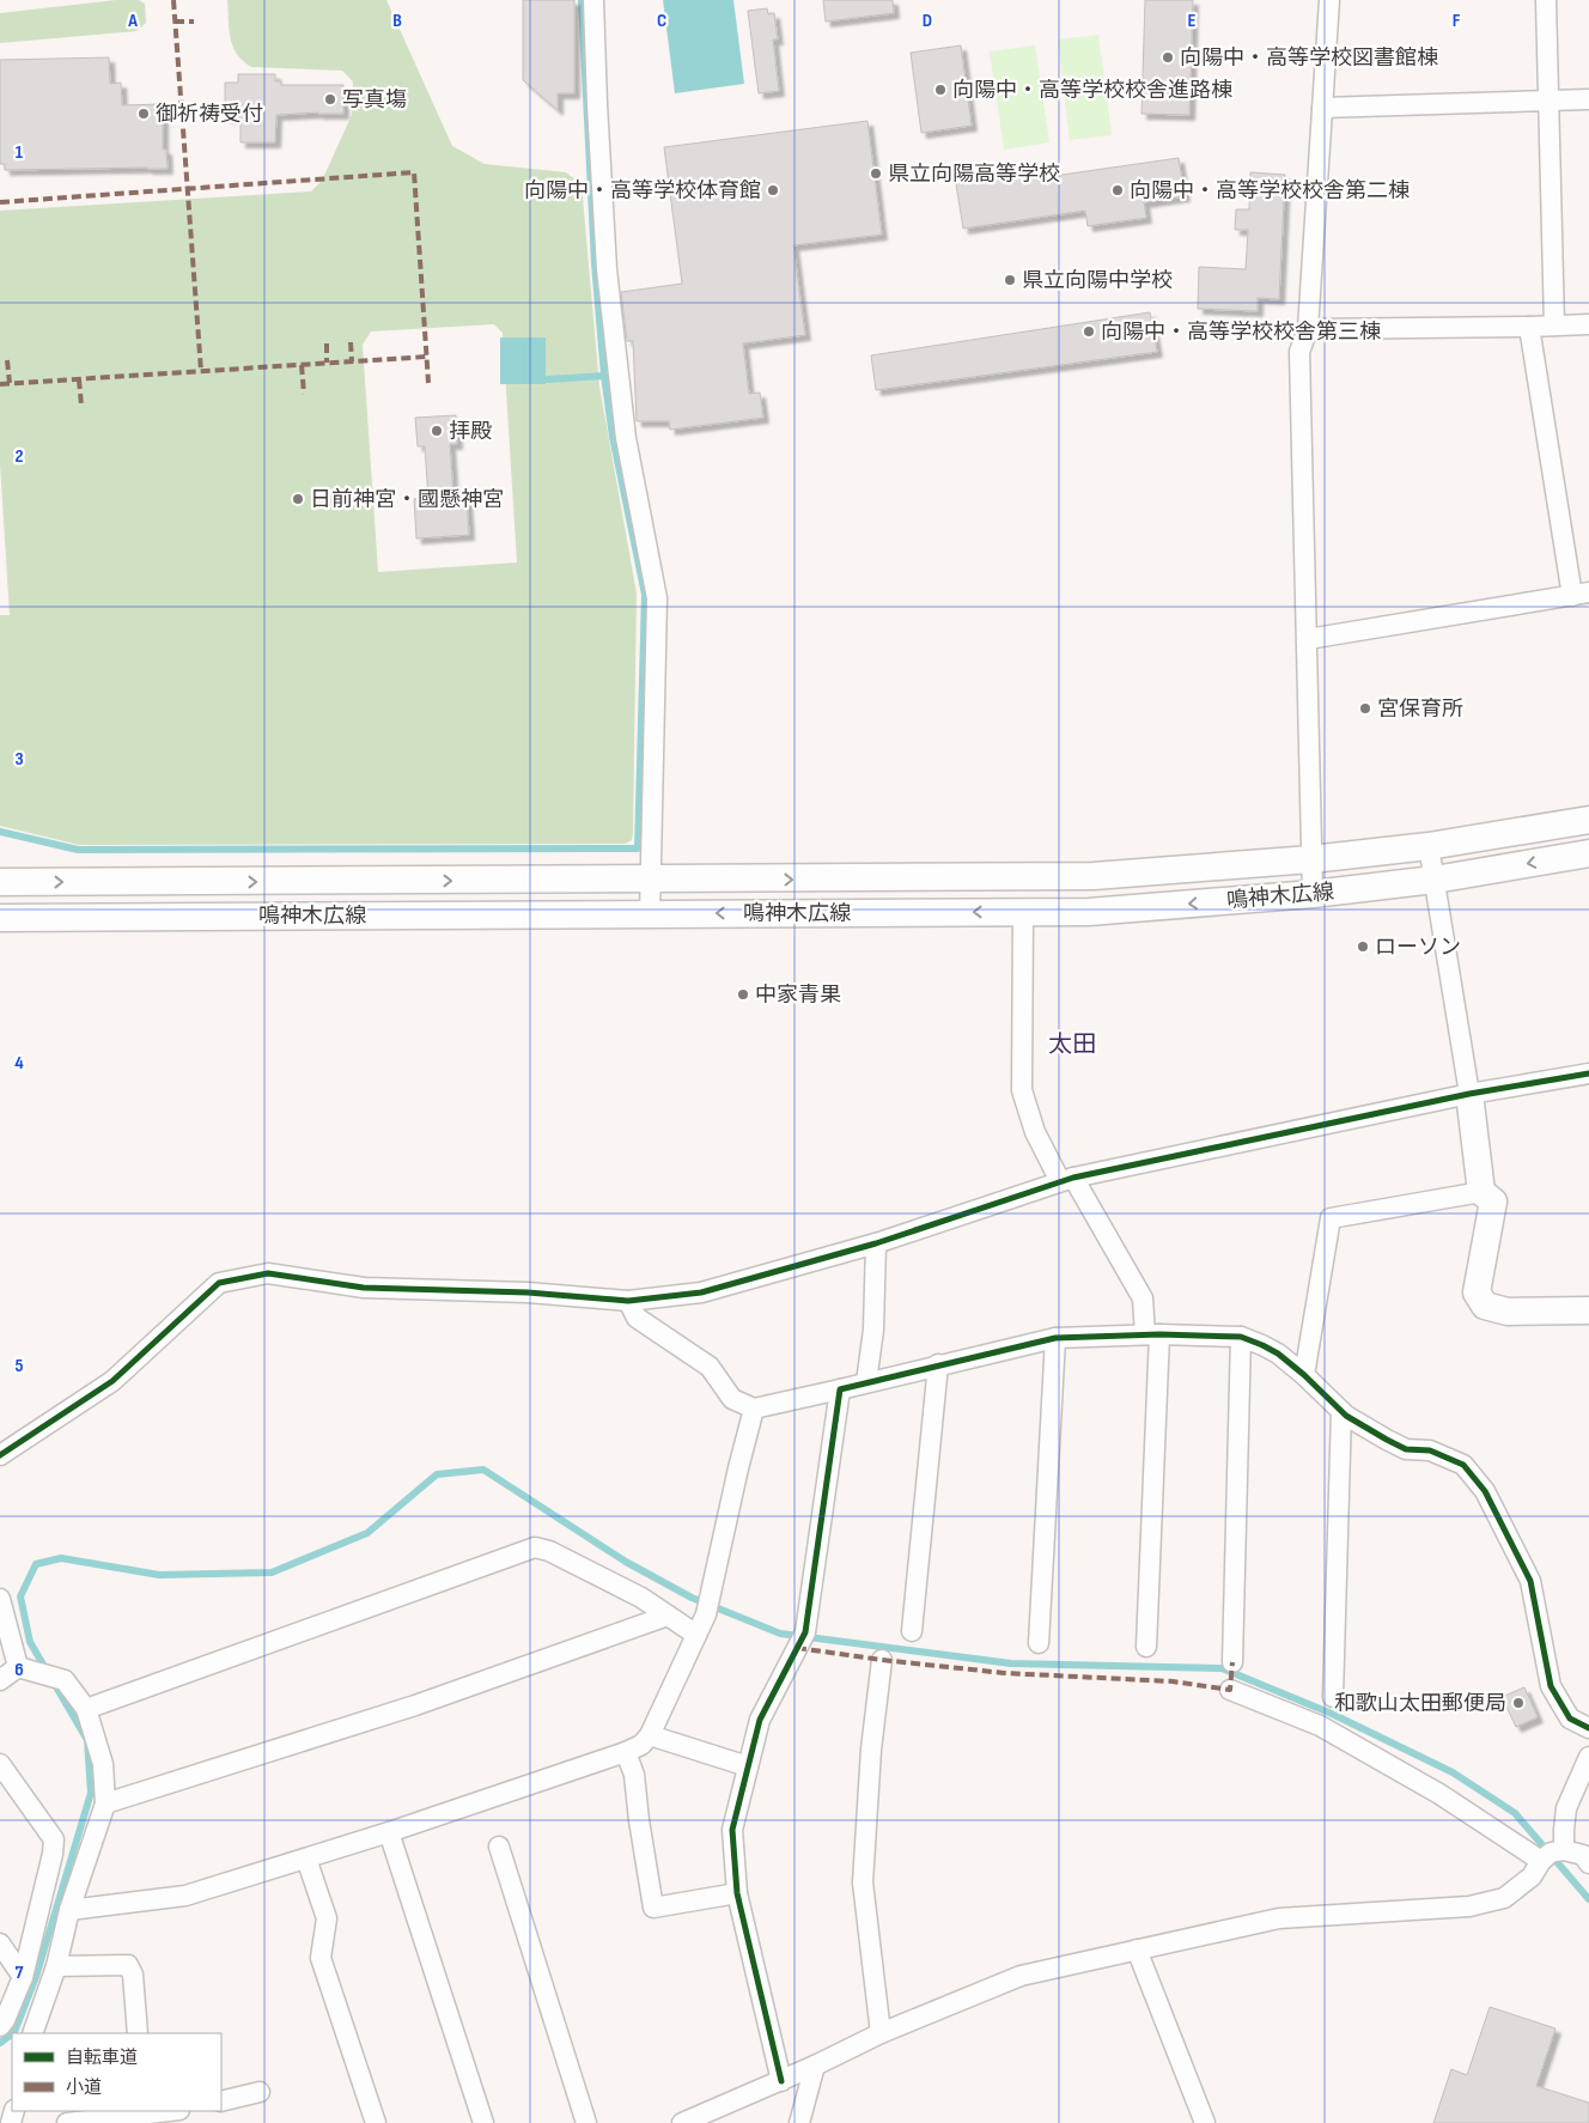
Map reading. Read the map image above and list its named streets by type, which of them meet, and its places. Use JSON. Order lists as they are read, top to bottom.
{
  "streets": {
    "main road": ["鳴神木広線"]
  },
  "districts": ["太田"],
  "places": [
    "向陽中・高等学校図書館棟",
    "向陽中・高等学校校舎進路棟",
    "写真塲",
    "御祈祷受付",
    "県立向陽高等学校",
    "向陽中・高等学校体育館",
    "向陽中・高等学校校舎第二棟",
    "県立向陽中学校",
    "向陽中・高等学校校舎第三棟",
    "拝殿",
    "日前神宮・國懸神宮",
    "宮保育所",
    "ローソン",
    "中家青果",
    "和歌山太田郵便局"
  ],
  "legend": ["自転車道", "小道"],
  "grid": {
    "columns": [
      "A",
      "B",
      "C",
      "D",
      "E",
      "F"
    ],
    "rows": [
      "1",
      "2",
      "3",
      "4",
      "5",
      "6",
      "7"
    ]
  }
}
